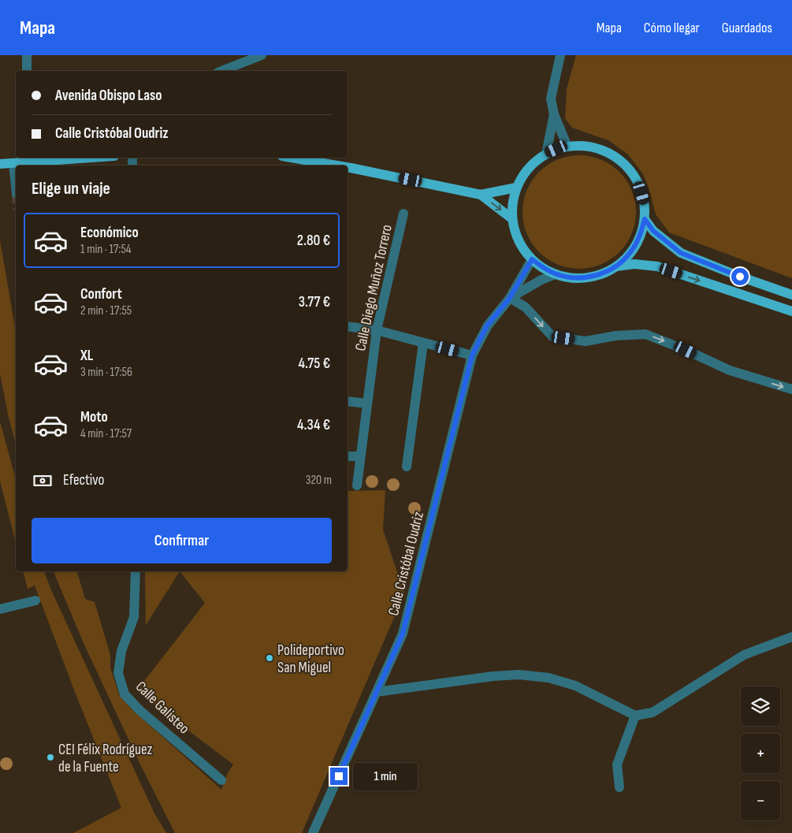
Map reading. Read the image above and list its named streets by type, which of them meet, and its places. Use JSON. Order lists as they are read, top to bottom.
{
  "streets": {
    "street": ["Calle Diego Muñoz Torrero", "Calle Cristóbal Oudriz", "Calle Galisteo"]
  },
  "places": ["Polideportivo San Miguel", "CEI Félix Rodríguez de la Fuente"],
  "page": {
    "header": "Mapa",
    "nav": ["Mapa", "Cómo llegar", "Guardados"],
    "banner": ["Avenida Obispo Laso", "Calle Cristóbal Oudriz"],
    "heading": "Elige un viaje",
    "list": [
      {
        "name": "Económico",
        "note": "1 min · 17:54",
        "value": "2.80 €"
      },
      {
        "name": "Confort",
        "note": "2 min · 17:55",
        "value": "3.77 €"
      },
      {
        "name": "XL",
        "note": "3 min · 17:56",
        "value": "4.75 €"
      },
      {
        "name": "Moto",
        "note": "4 min · 17:57",
        "value": "4.34 €"
      }
    ],
    "pay": ["Efectivo", "320 m"],
    "buttons": "Confirmar",
    "map_buttons": ["+", "−"],
    "bubble": "1 min"
  }
}
